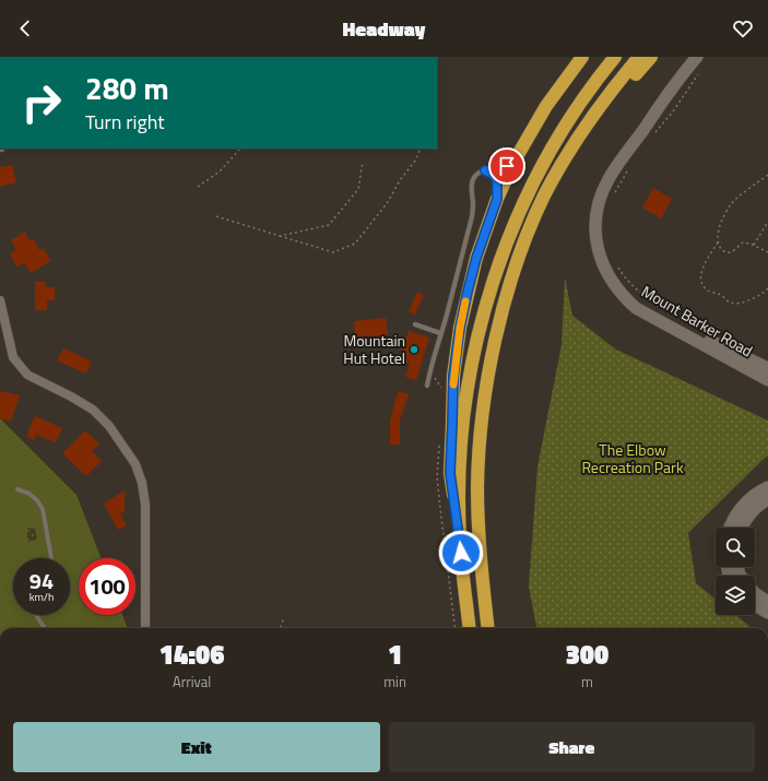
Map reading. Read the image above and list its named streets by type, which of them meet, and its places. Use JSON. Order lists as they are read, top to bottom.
{
  "streets": {
    "main road": ["Mount Barker Road"]
  },
  "parks": ["The Elbow Recreation Park"],
  "places": ["Mountain Hut Hotel"],
  "page": {
    "header": "Headway",
    "turn": ["280 m", "Turn right"],
    "speed": "94 km/h",
    "limit": "100",
    "eta": [
      "14:06",
      "Arrival",
      "1",
      "min",
      "300",
      "m"
    ],
    "buttons": ["Exit", "Share"]
  }
}
